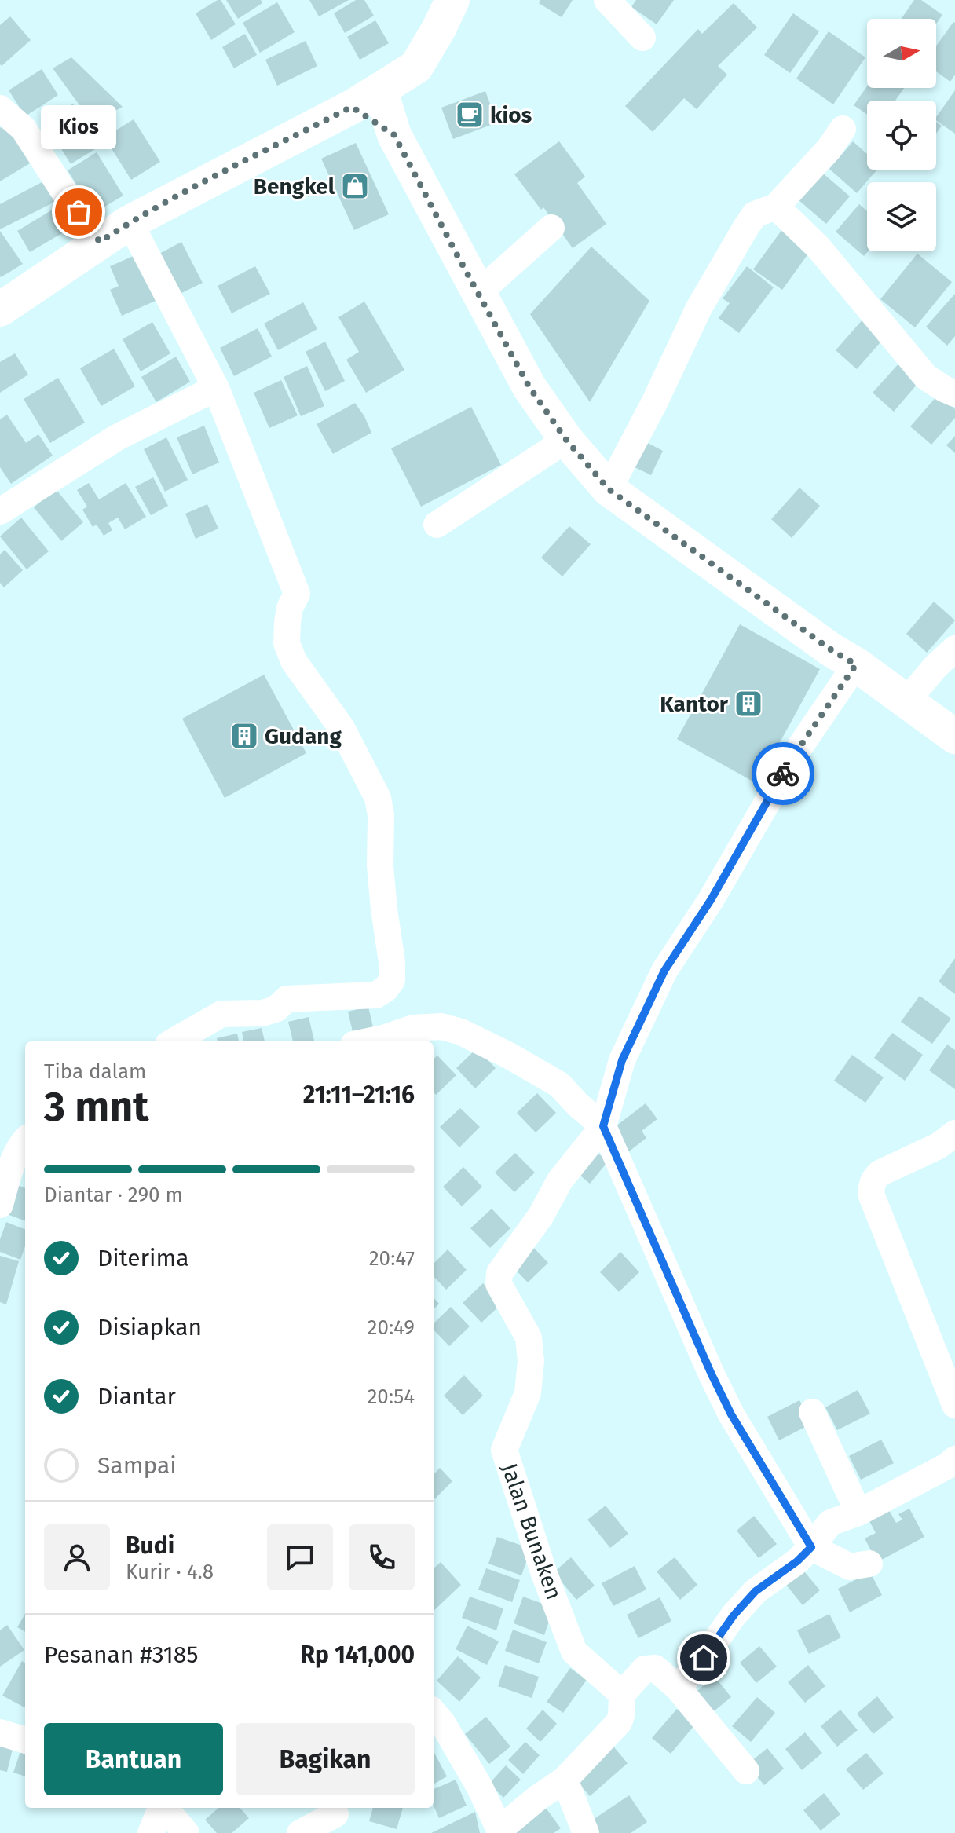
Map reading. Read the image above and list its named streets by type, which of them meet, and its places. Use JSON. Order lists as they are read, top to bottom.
{
  "streets": {
    "street": ["Jalan Bunaken"]
  },
  "places": {
    "cafe": ["kios"],
    "shop": ["Bengkel"],
    "other": ["Kios"],
    "building": ["Kantor", "Gudang"]
  },
  "north": "right",
  "page": {
    "bubble": "Kios",
    "heading": ["3 mnt", "Tiba dalam", "21:11–21:16"],
    "panel": [
      "Budi",
      "Kurir · 4.8",
      "Pesanan #3185",
      "Rp 141,000"
    ],
    "bar": "Diantar · 290 m",
    "list": [
      ["Diterima", "20:47"],
      ["Disiapkan", "20:49"],
      ["Diantar", "20:54"],
      "Sampai"
    ],
    "buttons": ["Bantuan", "Bagikan"]
  }
}
